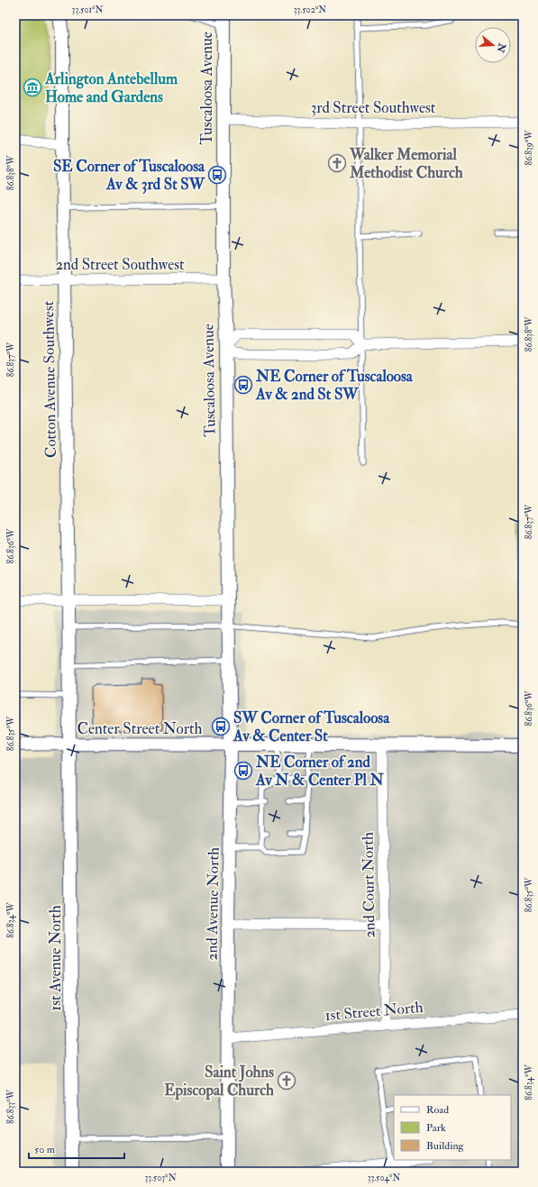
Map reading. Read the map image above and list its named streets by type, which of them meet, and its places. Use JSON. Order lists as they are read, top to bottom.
{
  "streets": {
    "street": [
      "Tuscaloosa Avenue",
      "3rd Street Southwest",
      "2nd Street Southwest",
      "Cotton Avenue Southwest",
      "Center Street North",
      "2nd Court North",
      "2nd Avenue North",
      "1st Avenue North",
      "1st Street North"
    ]
  },
  "crossings": [
    ["Tuscaloosa Avenue", "3rd Street Southwest"],
    ["Tuscaloosa Avenue", "2nd Street Southwest"],
    ["Tuscaloosa Avenue", "Center Street North"],
    ["Tuscaloosa Avenue", "2nd Avenue North"],
    ["2nd Street Southwest", "Cotton Avenue Southwest"],
    ["Cotton Avenue Southwest", "Center Street North"],
    ["Cotton Avenue Southwest", "1st Avenue North"],
    ["Center Street North", "2nd Court North"],
    ["Center Street North", "2nd Avenue North"],
    ["Center Street North", "1st Avenue North"],
    ["2nd Court North", "1st Street North"],
    ["2nd Avenue North", "1st Street North"]
  ],
  "places": {
    "museum": ["Arlington Antebellum Home and Gardens"],
    "church": ["Walker Memorial Methodist Church", "Saint Johns Episcopal Church"],
    "bus stop": [
      "SE Corner of Tuscaloosa Av & 3rd St SW",
      "NE Corner of Tuscaloosa Av & 2nd St SW",
      "SW Corner of Tuscaloosa Av & Center St",
      "NE Corner of 2nd Av N & Center Pl N"
    ]
  },
  "legend": ["Road", "Park", "Building"],
  "scale_bar": "50 m",
  "north": "right",
  "coordinates": [
    "33.501°N",
    "33.502°N",
    "86.839°W",
    "86.838°W",
    "86.837°W",
    "86.836°W",
    "86.835°W",
    "86.834°W",
    "86.833°W",
    "33.503°N",
    "33.504°N"
  ]
}
